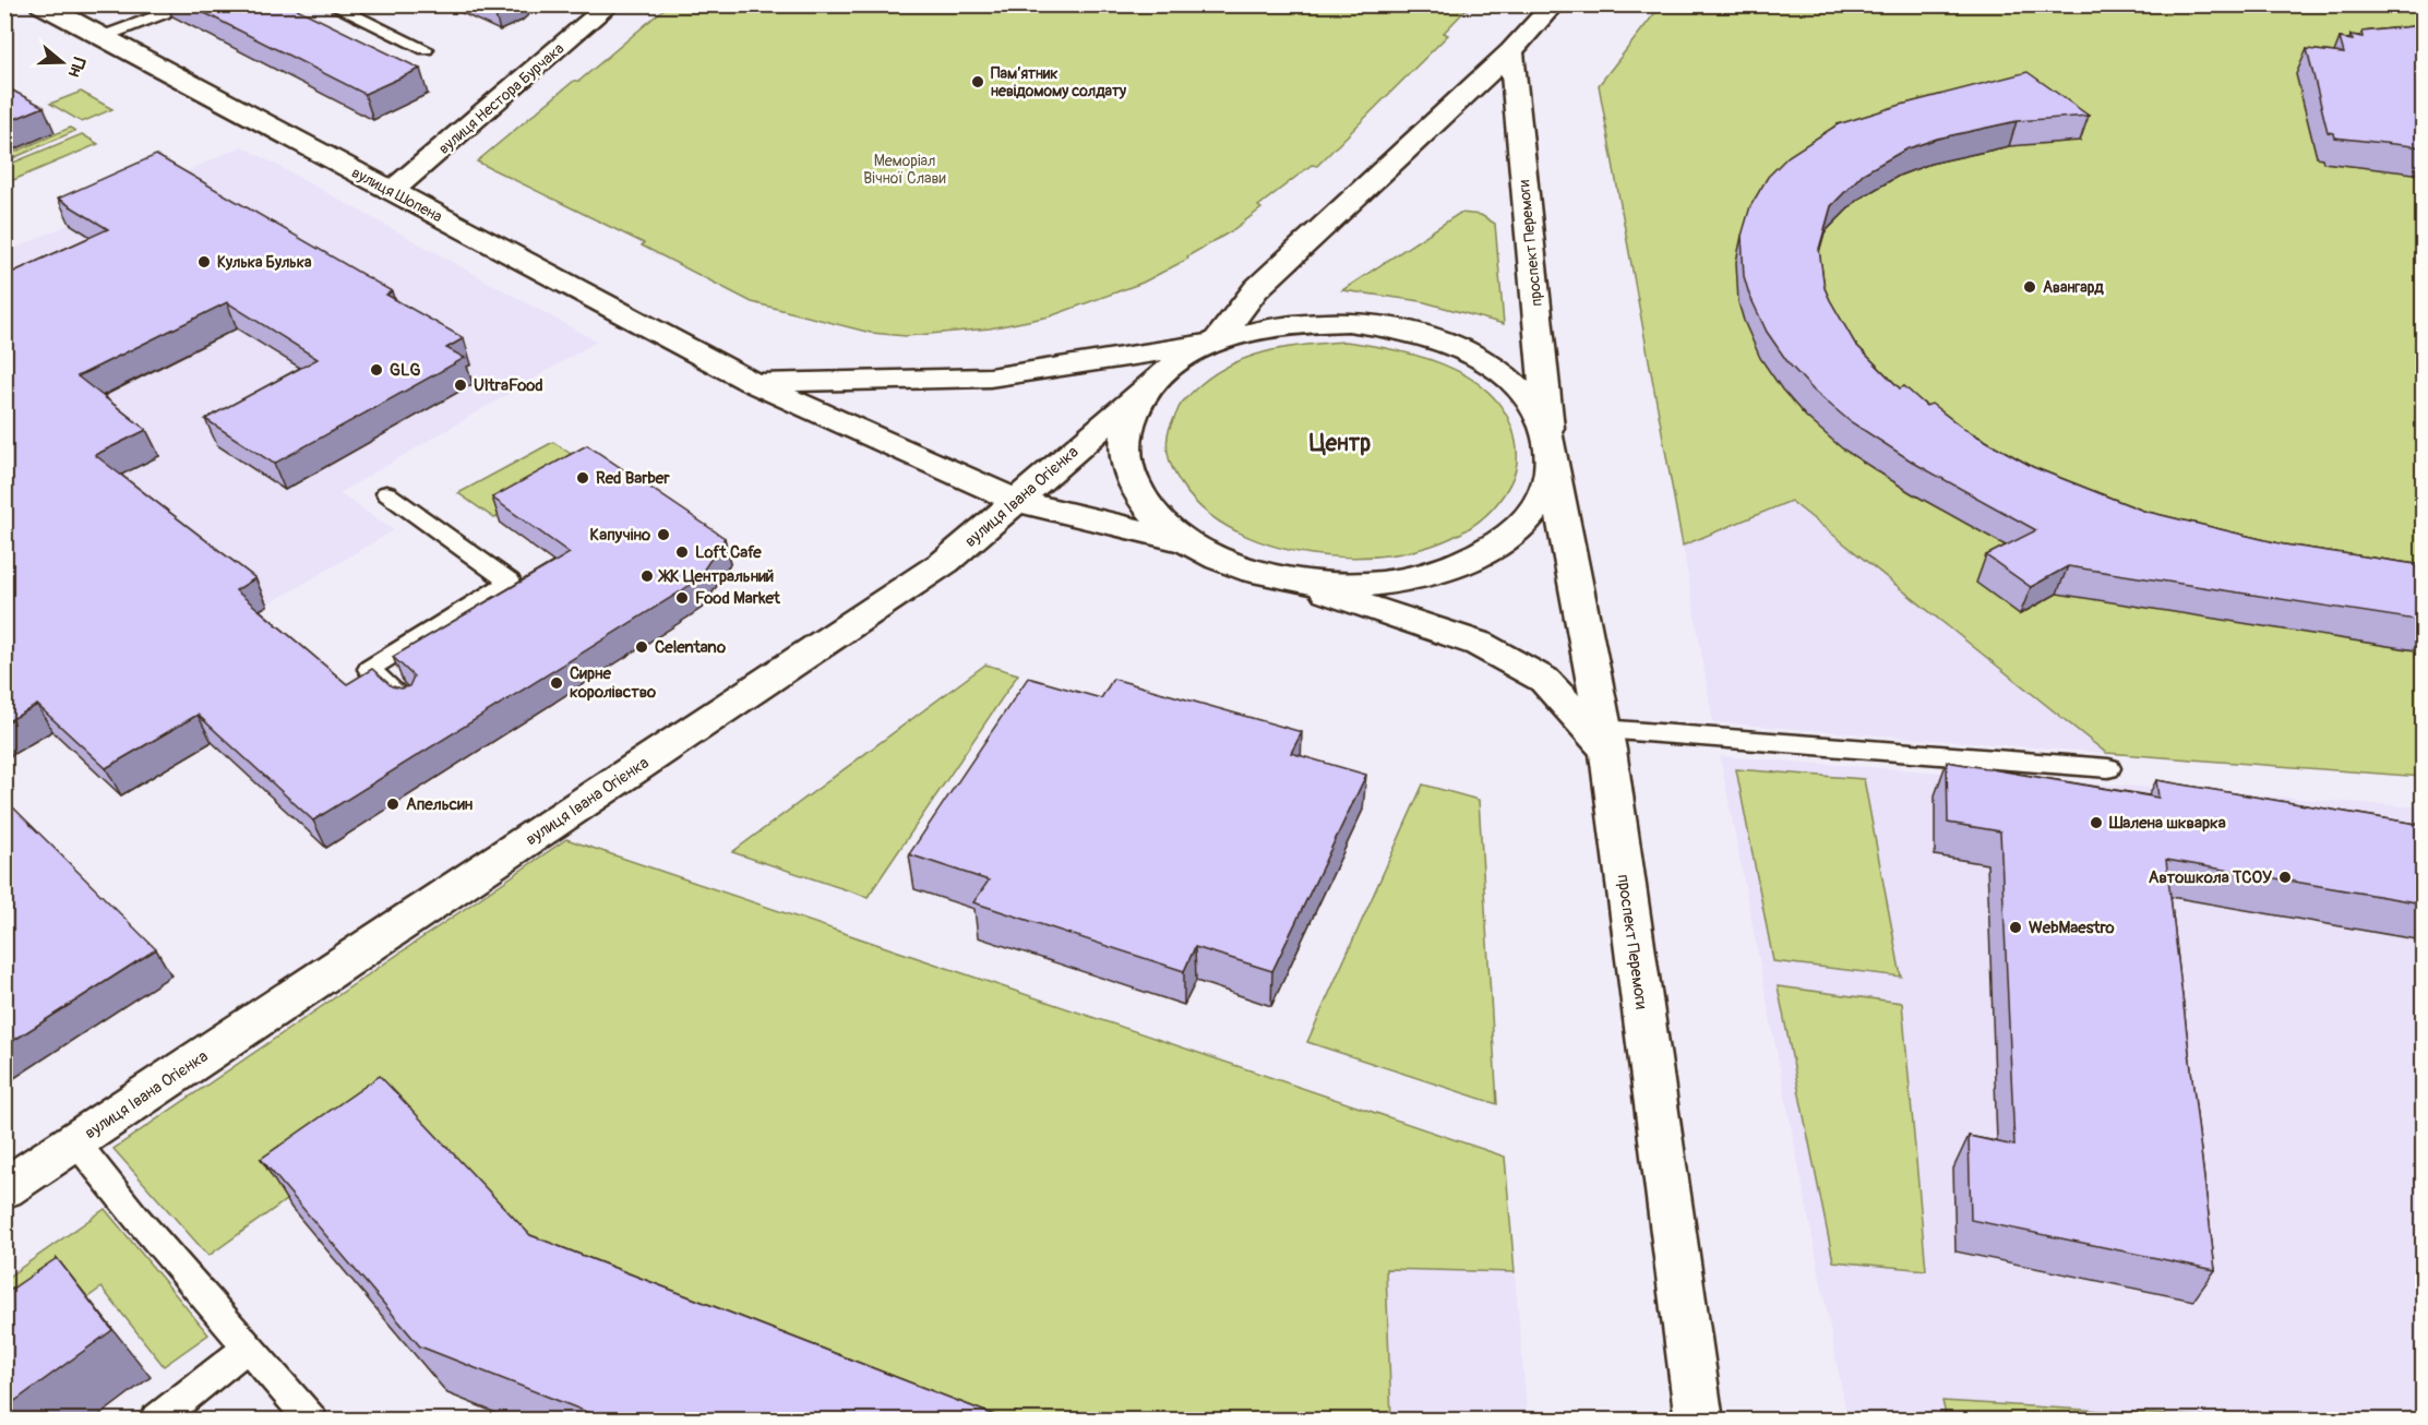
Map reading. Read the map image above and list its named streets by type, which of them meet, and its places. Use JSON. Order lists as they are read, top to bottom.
{
  "streets": {
    "main road": [
      "вулиця Нестора Бурчака",
      "вулиця Шопена",
      "проспект Перемоги",
      "вулиця Івана Огієнка"
    ]
  },
  "crossings": [
    ["вулиця Нестора Бурчака", "вулиця Шопена"],
    ["вулиця Шопена", "вулиця Івана Огієнка"]
  ],
  "districts": ["Центр"],
  "parks": ["Меморіал Вічної Слави"],
  "places": [
    "Пам’ятник невідомому солдату",
    "Кулька Булька",
    "Авангард",
    "GLG",
    "UltraFood",
    "Red Barber",
    "Капучіно",
    "Loft Cafe",
    "ЖК Центральний",
    "Food Market",
    "Celentano",
    "Сирне королівство",
    "Апельсин",
    "Шалена шкварка",
    "Автошкола ТСОУ",
    "WebMaestro"
  ],
  "north": "right"
}
